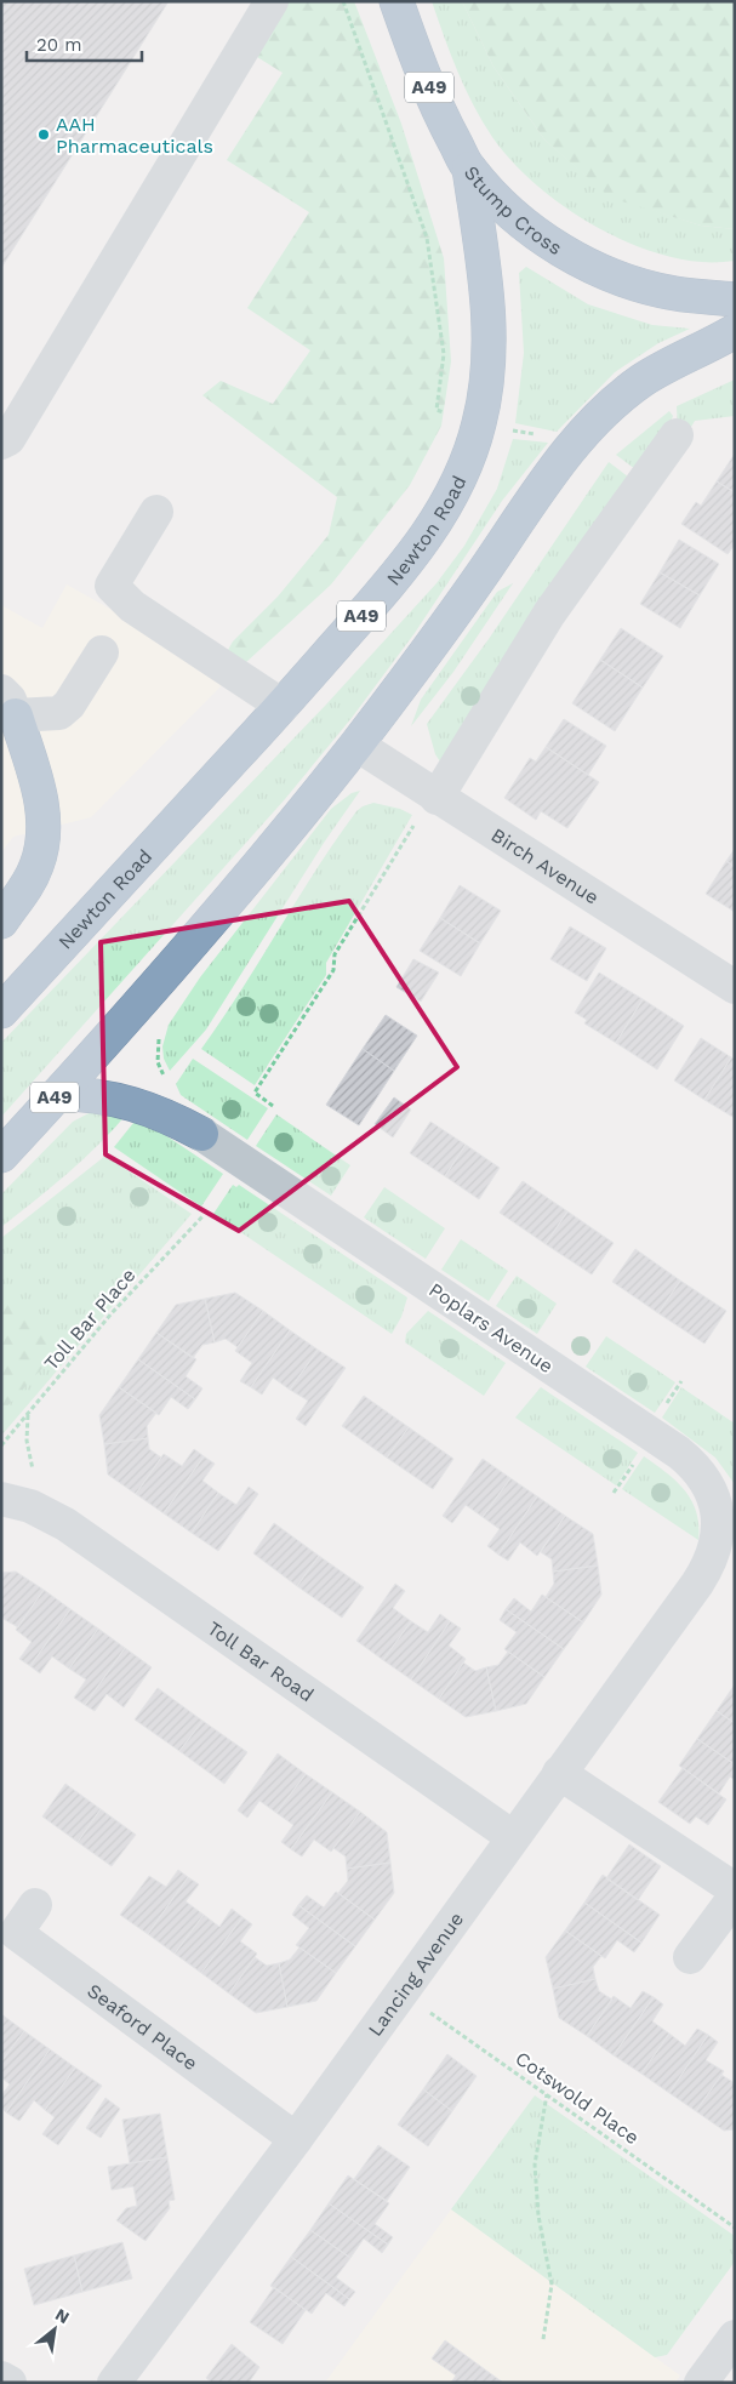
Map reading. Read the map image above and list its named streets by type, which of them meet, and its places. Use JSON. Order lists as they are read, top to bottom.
{
  "streets": {
    "highway": ["A49", "Stump Cross", "Newton Road"],
    "street": [
      "Birch Avenue",
      "Poplars Avenue",
      "Toll Bar Road",
      "Lancing Avenue",
      "Seaford Place"
    ],
    "path": ["Toll Bar Place", "Cotswold Place"]
  },
  "crossings": [
    ["A49", "Birch Avenue"],
    ["Stump Cross", "Newton Road"],
    ["Poplars Avenue", "Lancing Avenue"],
    ["Toll Bar Road", "Lancing Avenue"],
    ["Lancing Avenue", "Seaford Place"],
    ["Lancing Avenue", "Cotswold Place"]
  ],
  "places": ["AAH Pharmaceuticals"],
  "scale_bar": "20 m",
  "north": "top right"
}
